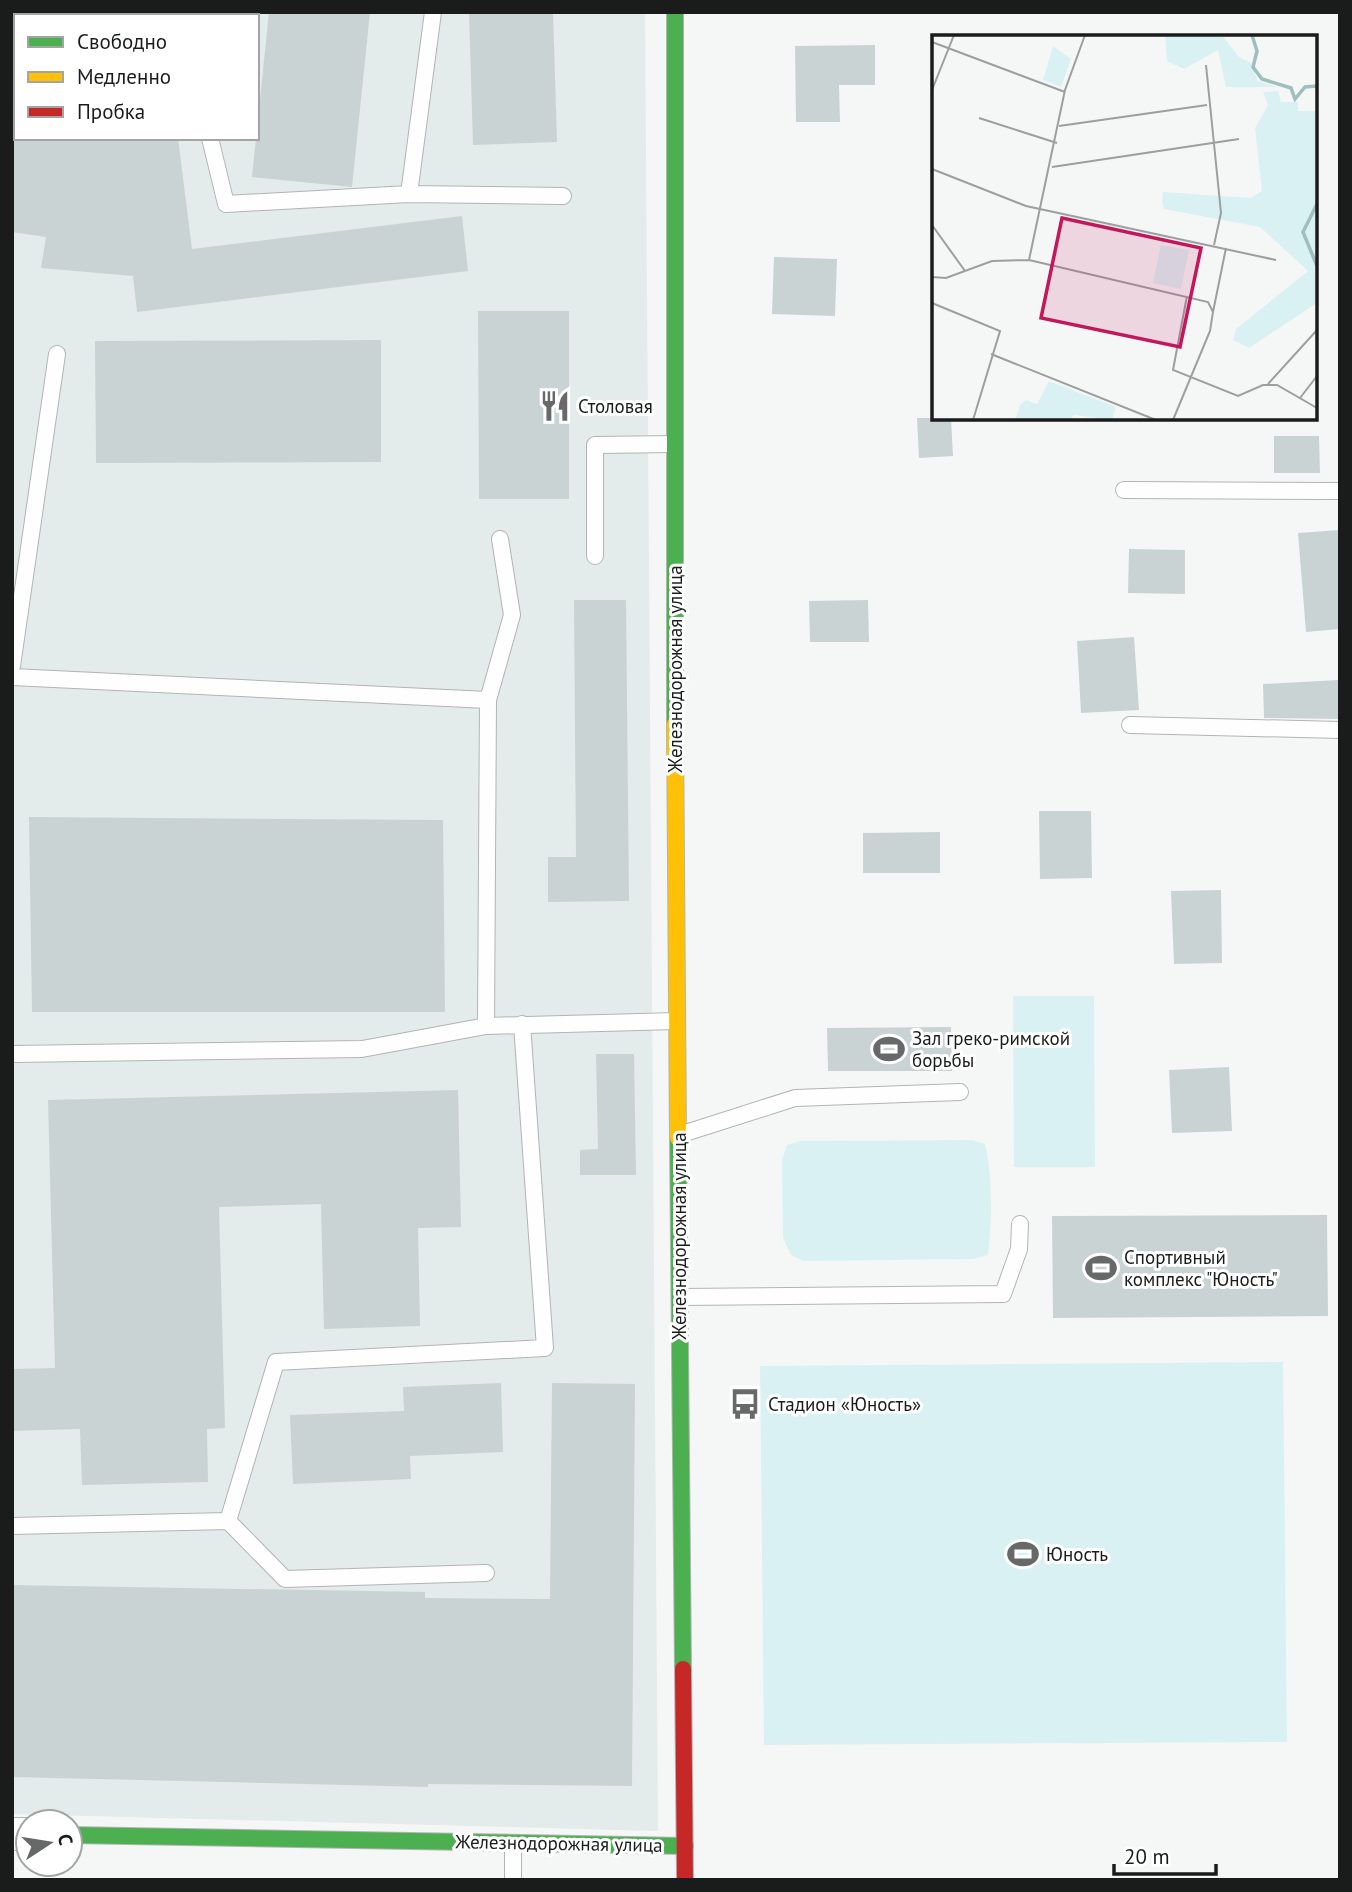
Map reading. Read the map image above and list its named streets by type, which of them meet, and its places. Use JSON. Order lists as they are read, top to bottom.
{
  "streets": {
    "main road": ["Железнодорожная улица"]
  },
  "places": {
    "restaurant": ["Столовая"],
    "sports": ["Зал греко-римской борьбы", "Спортивный комплекс \"Юность\"", "Юность"],
    "bus stop": ["Стадион «Юность»"]
  },
  "legend": ["Свободно", "Медленно", "Пробка"],
  "scale_bar": "20 m",
  "north": "right"
}
